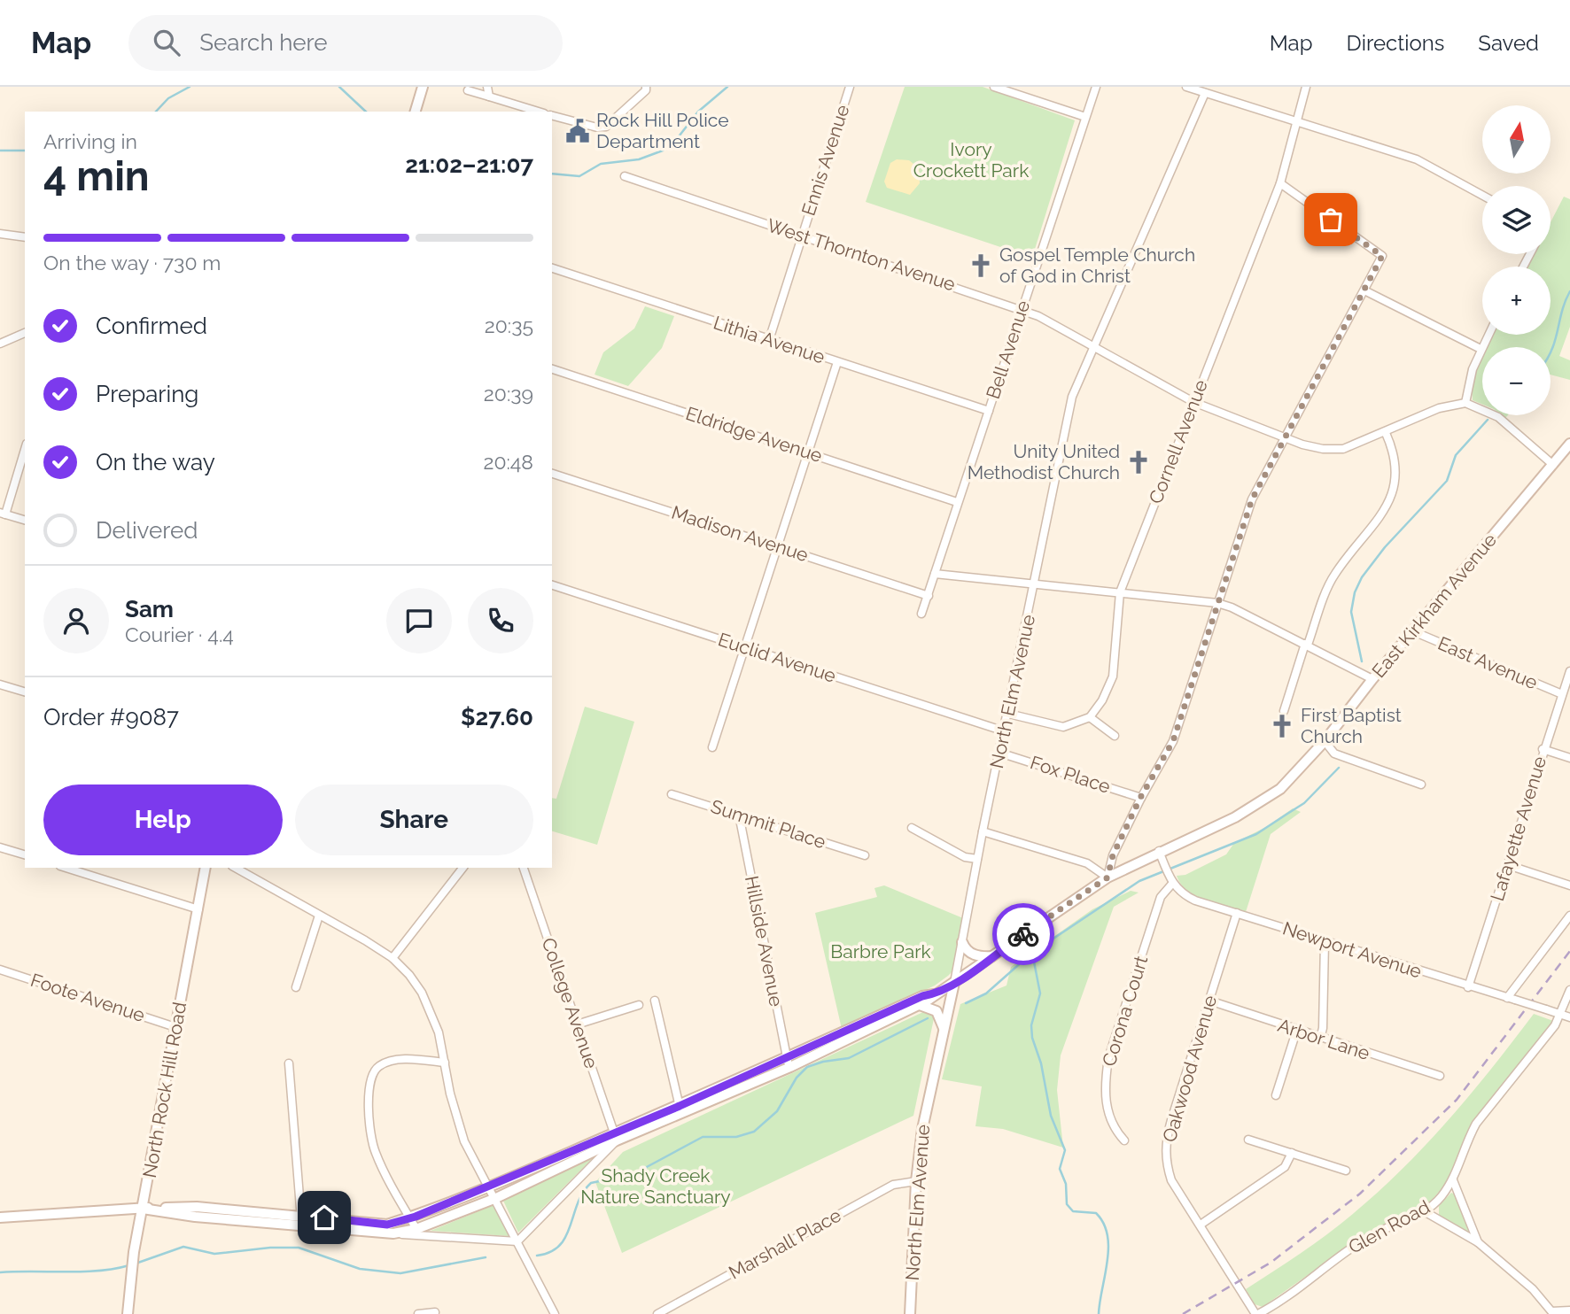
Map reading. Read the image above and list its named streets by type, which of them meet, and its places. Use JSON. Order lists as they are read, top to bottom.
{
  "streets": {
    "street": [
      "Ennis Avenue",
      "West Thornton Avenue",
      "Lithia Avenue",
      "Bell Avenue",
      "Eldridge Avenue",
      "Cornell Avenue",
      "Madison Avenue",
      "East Kirkham Avenue",
      "Euclid Avenue",
      "East Avenue",
      "North Elm Avenue",
      "Fox Place",
      "Summit Place",
      "Lafayette Avenue",
      "Hillside Avenue",
      "Newport Avenue",
      "Foote Avenue",
      "College Avenue",
      "Corona Court",
      "Arbor Lane",
      "Oakwood Avenue",
      "North Rock Hill Road",
      "Glen Road",
      "Marshall Place"
    ]
  },
  "crossings": [
    ["Ennis Avenue", "West Thornton Avenue"],
    ["Ennis Avenue", "Lithia Avenue"],
    ["West Thornton Avenue", "Bell Avenue"],
    ["West Thornton Avenue", "Cornell Avenue"],
    ["West Thornton Avenue", "North Elm Avenue"],
    ["Lithia Avenue", "Bell Avenue"],
    ["Bell Avenue", "Eldridge Avenue"],
    ["Bell Avenue", "Madison Avenue"],
    ["East Kirkham Avenue", "East Avenue"],
    ["East Kirkham Avenue", "North Elm Avenue"],
    ["Euclid Avenue", "North Elm Avenue"],
    ["East Avenue", "Lafayette Avenue"],
    ["North Elm Avenue", "Fox Place"],
    ["North Elm Avenue", "Marshall Place"],
    ["Summit Place", "Hillside Avenue"],
    ["Lafayette Avenue", "Newport Avenue"],
    ["Newport Avenue", "Corona Court"],
    ["Newport Avenue", "Oakwood Avenue"],
    ["Newport Avenue", "Glen Road"],
    ["Foote Avenue", "North Rock Hill Road"],
    ["Arbor Lane", "Oakwood Avenue"],
    ["Oakwood Avenue", "Glen Road"]
  ],
  "parks": ["Ivory Crockett Park", "Barbre Park", "Shady Creek Nature Sanctuary"],
  "places": {
    "public building": ["Rock Hill Police Department"],
    "church": ["Gospel Temple Church of God in Christ", "Unity United Methodist Church", "First Baptist Church"]
  },
  "north": "top",
  "page": {
    "header": "Map",
    "search": "Search here",
    "nav": ["Map", "Directions", "Saved"],
    "map_buttons": ["+", "−"],
    "heading": ["4 min", "Arriving in", "21:02–21:07"],
    "panel": [
      "Sam",
      "Courier · 4.4",
      "Order #9087",
      "$27.60"
    ],
    "bar": "On the way · 730 m",
    "list": [
      ["Confirmed", "20:35"],
      ["Preparing", "20:39"],
      ["On the way", "20:48"],
      "Delivered"
    ],
    "buttons": ["Help", "Share"]
  }
}
